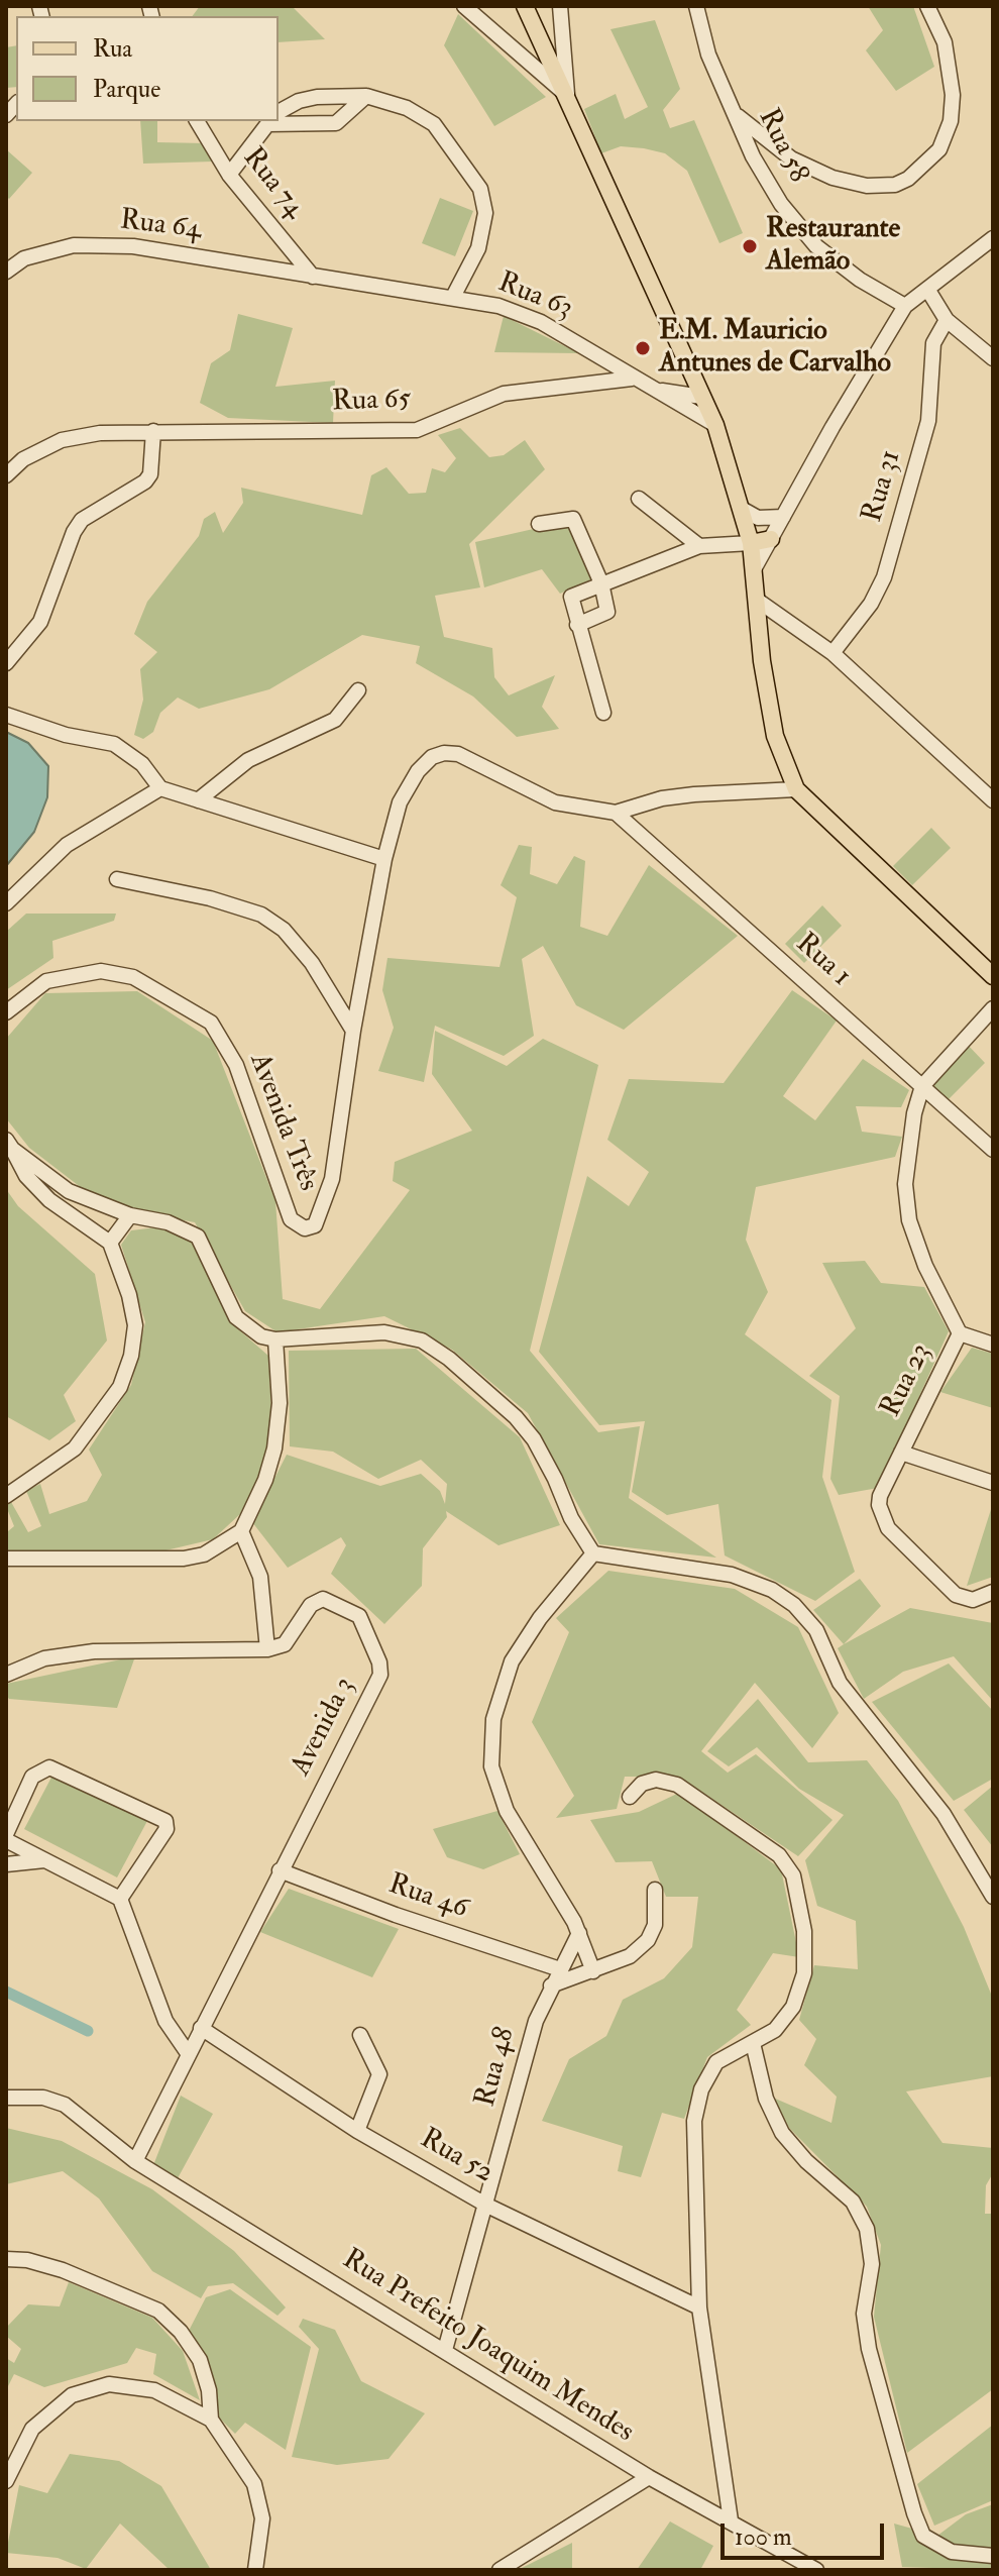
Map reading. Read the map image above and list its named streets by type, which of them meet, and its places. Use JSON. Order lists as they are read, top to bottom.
{
  "streets": {
    "street": [
      "Rua 58",
      "Rua 74",
      "Rua 64",
      "Rua 63",
      "Rua 65",
      "Rua 31",
      "Rua 1",
      "Avenida Três",
      "Rua 23",
      "Avenida 3",
      "Rua 46",
      "Rua 48",
      "Rua 52",
      "Rua Prefeito Joaquim Mendes"
    ]
  },
  "crossings": [
    ["Rua 74", "Rua 64"],
    ["Rua 74", "Rua 63"],
    ["Rua 64", "Rua 63"],
    ["Rua 63", "Rua 65"],
    ["Rua 1", "Avenida Três"],
    ["Rua 1", "Rua 23"],
    ["Avenida 3", "Rua 46"],
    ["Avenida 3", "Rua 52"],
    ["Avenida 3", "Rua Prefeito Joaquim Mendes"],
    ["Rua 46", "Rua 48"],
    ["Rua 48", "Rua 52"],
    ["Rua 48", "Rua Prefeito Joaquim Mendes"]
  ],
  "places": ["Restaurante Alemão", "E.M. Mauricio Antunes de Carvalho"],
  "legend": ["Rua", "Parque"],
  "scale_bar": "100 m"
}
